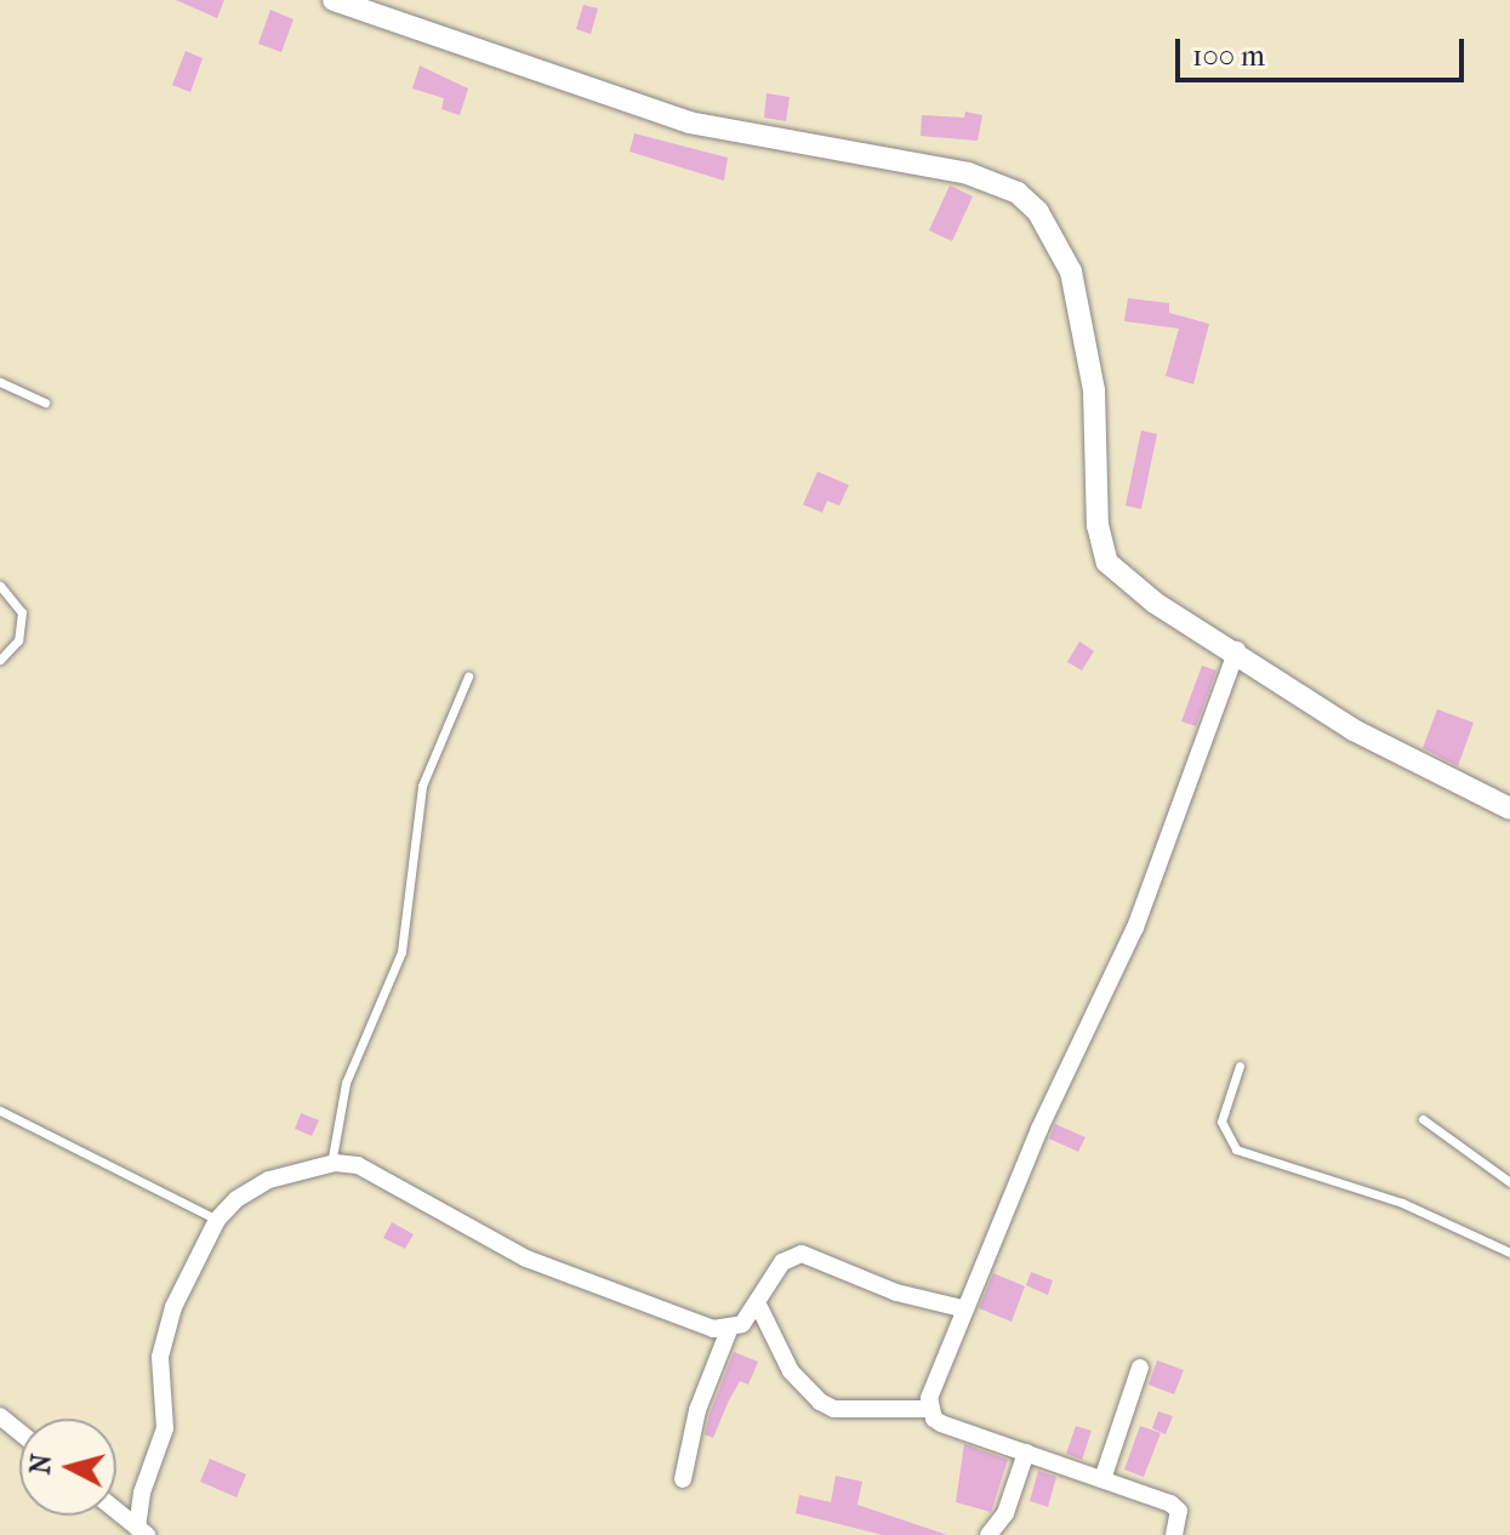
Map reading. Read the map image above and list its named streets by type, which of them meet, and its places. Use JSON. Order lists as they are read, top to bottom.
{
  "scale_bar": "100 m",
  "north": "left"
}
